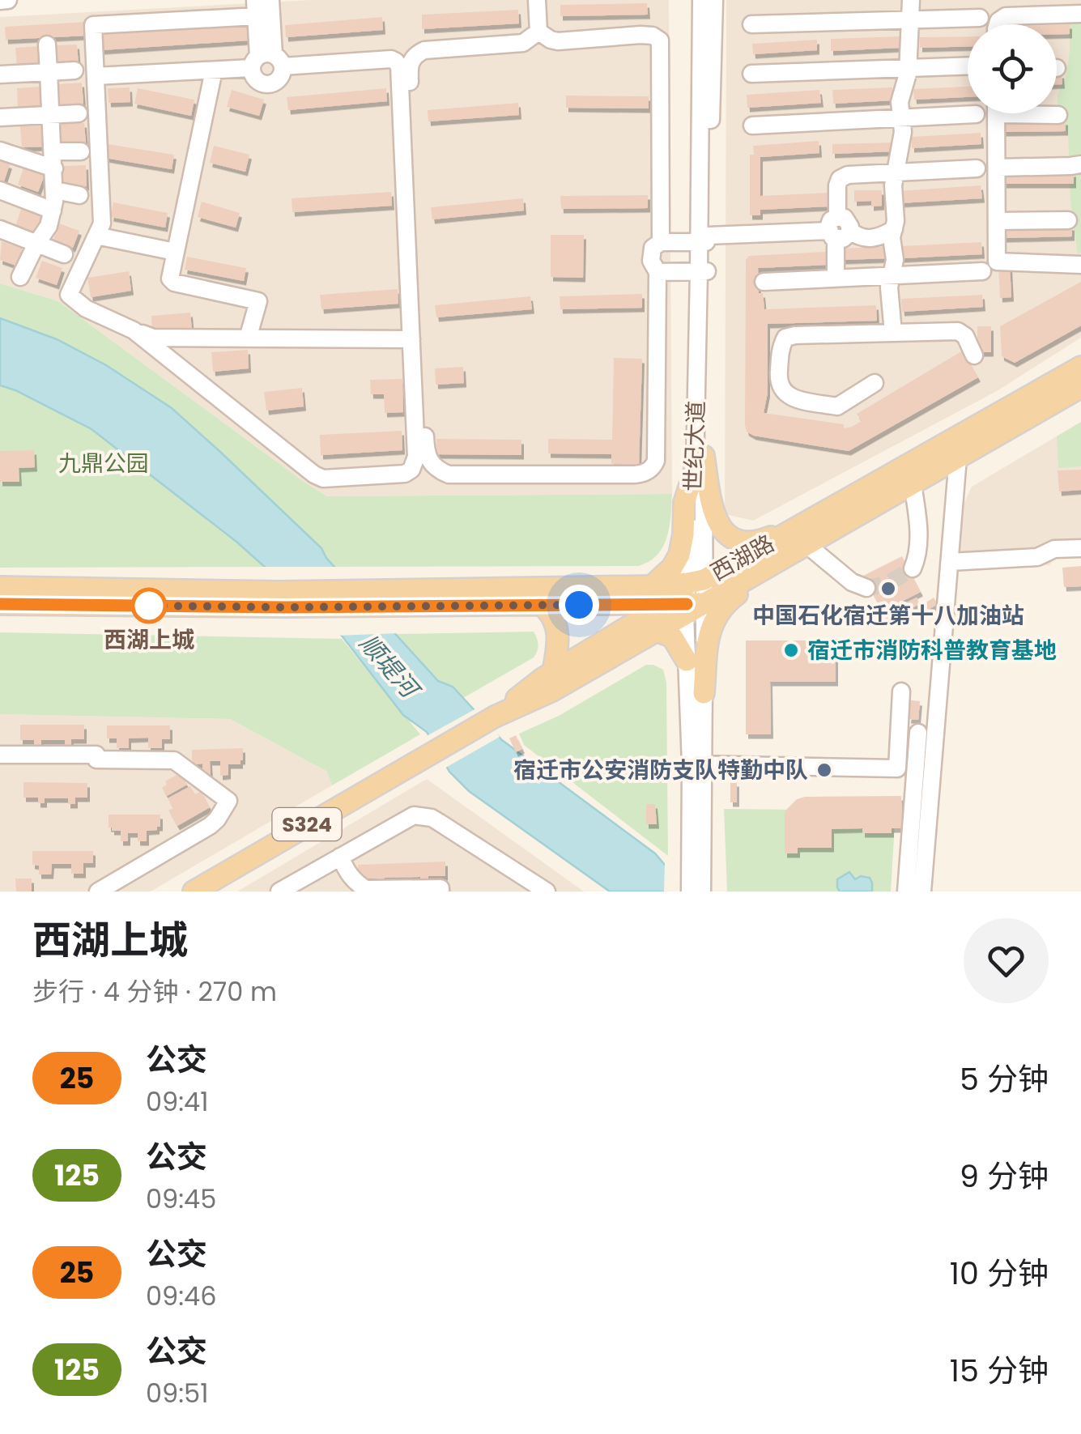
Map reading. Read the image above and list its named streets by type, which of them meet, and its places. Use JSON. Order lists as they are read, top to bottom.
{
  "streets": {
    "main road": ["西湖路", "S324"],
    "street": ["世纪大道"]
  },
  "crossings": [
    ["世纪大道", "西湖路"],
    ["西湖路", "S324"]
  ],
  "water": ["顺堤河"],
  "parks": ["九鼎公园"],
  "places": [
    "中国石化宿迁第十八加油站",
    "西湖上城",
    "宿迁市消防科普教育基地",
    "宿迁市公安消防支队特勤中队"
  ],
  "lines": ["bus line 25"],
  "page": {
    "heading": ["西湖上城", "步行 · 4 分钟 · 270 m"],
    "list": [
      {
        "mark": "25",
        "name": "公交",
        "note": "09:41",
        "value": "5 分钟"
      },
      {
        "mark": "125",
        "name": "公交",
        "note": "09:45",
        "value": "9 分钟"
      },
      {
        "mark": "25",
        "name": "公交",
        "note": "09:46",
        "value": "10 分钟"
      },
      {
        "mark": "125",
        "name": "公交",
        "note": "09:51",
        "value": "15 分钟"
      }
    ]
  }
}
